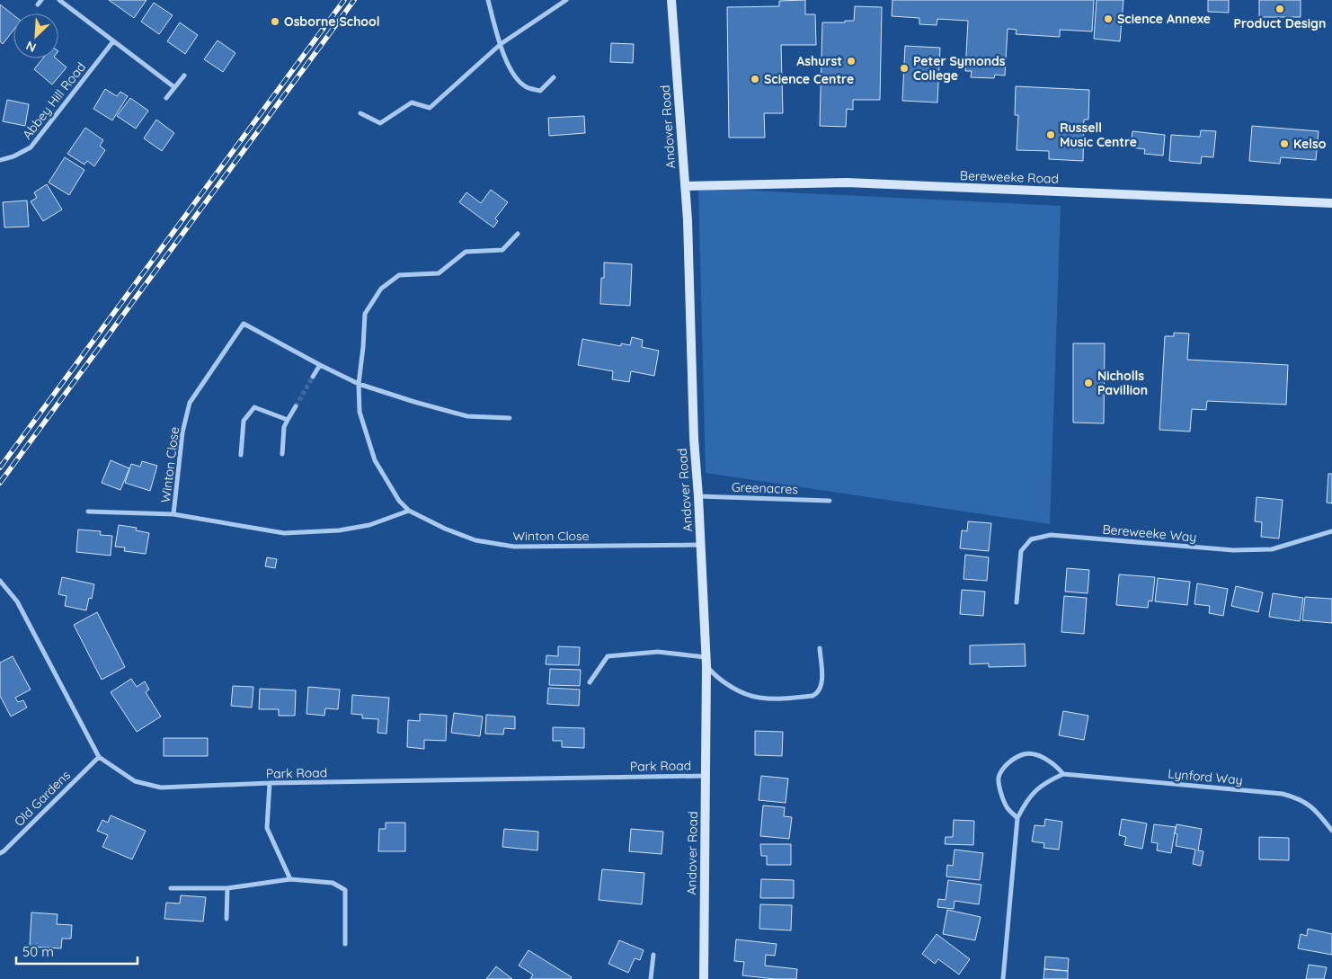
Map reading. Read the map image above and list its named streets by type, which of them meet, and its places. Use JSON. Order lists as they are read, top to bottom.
{
  "streets": {
    "main road": ["Andover Road", "Bereweeke Road"],
    "street": [
      "Abbey Hill Road",
      "Winton Close",
      "Greenacres",
      "Bereweeke Way",
      "Park Road",
      "Lynford Way",
      "Old Gardens"
    ]
  },
  "crossings": [
    ["Andover Road", "Bereweeke Road"],
    ["Andover Road", "Winton Close"],
    ["Andover Road", "Greenacres"],
    ["Andover Road", "Park Road"],
    ["Park Road", "Old Gardens"]
  ],
  "places": [
    "Product Design",
    "Science Annexe",
    "Osborne School",
    "Ashurst",
    "Peter Symonds College",
    "Science Centre",
    "Russell Music Centre",
    "Kelso",
    "Nicholls Pavillion"
  ],
  "scale_bar": "50 m",
  "north": "bottom left"
}
